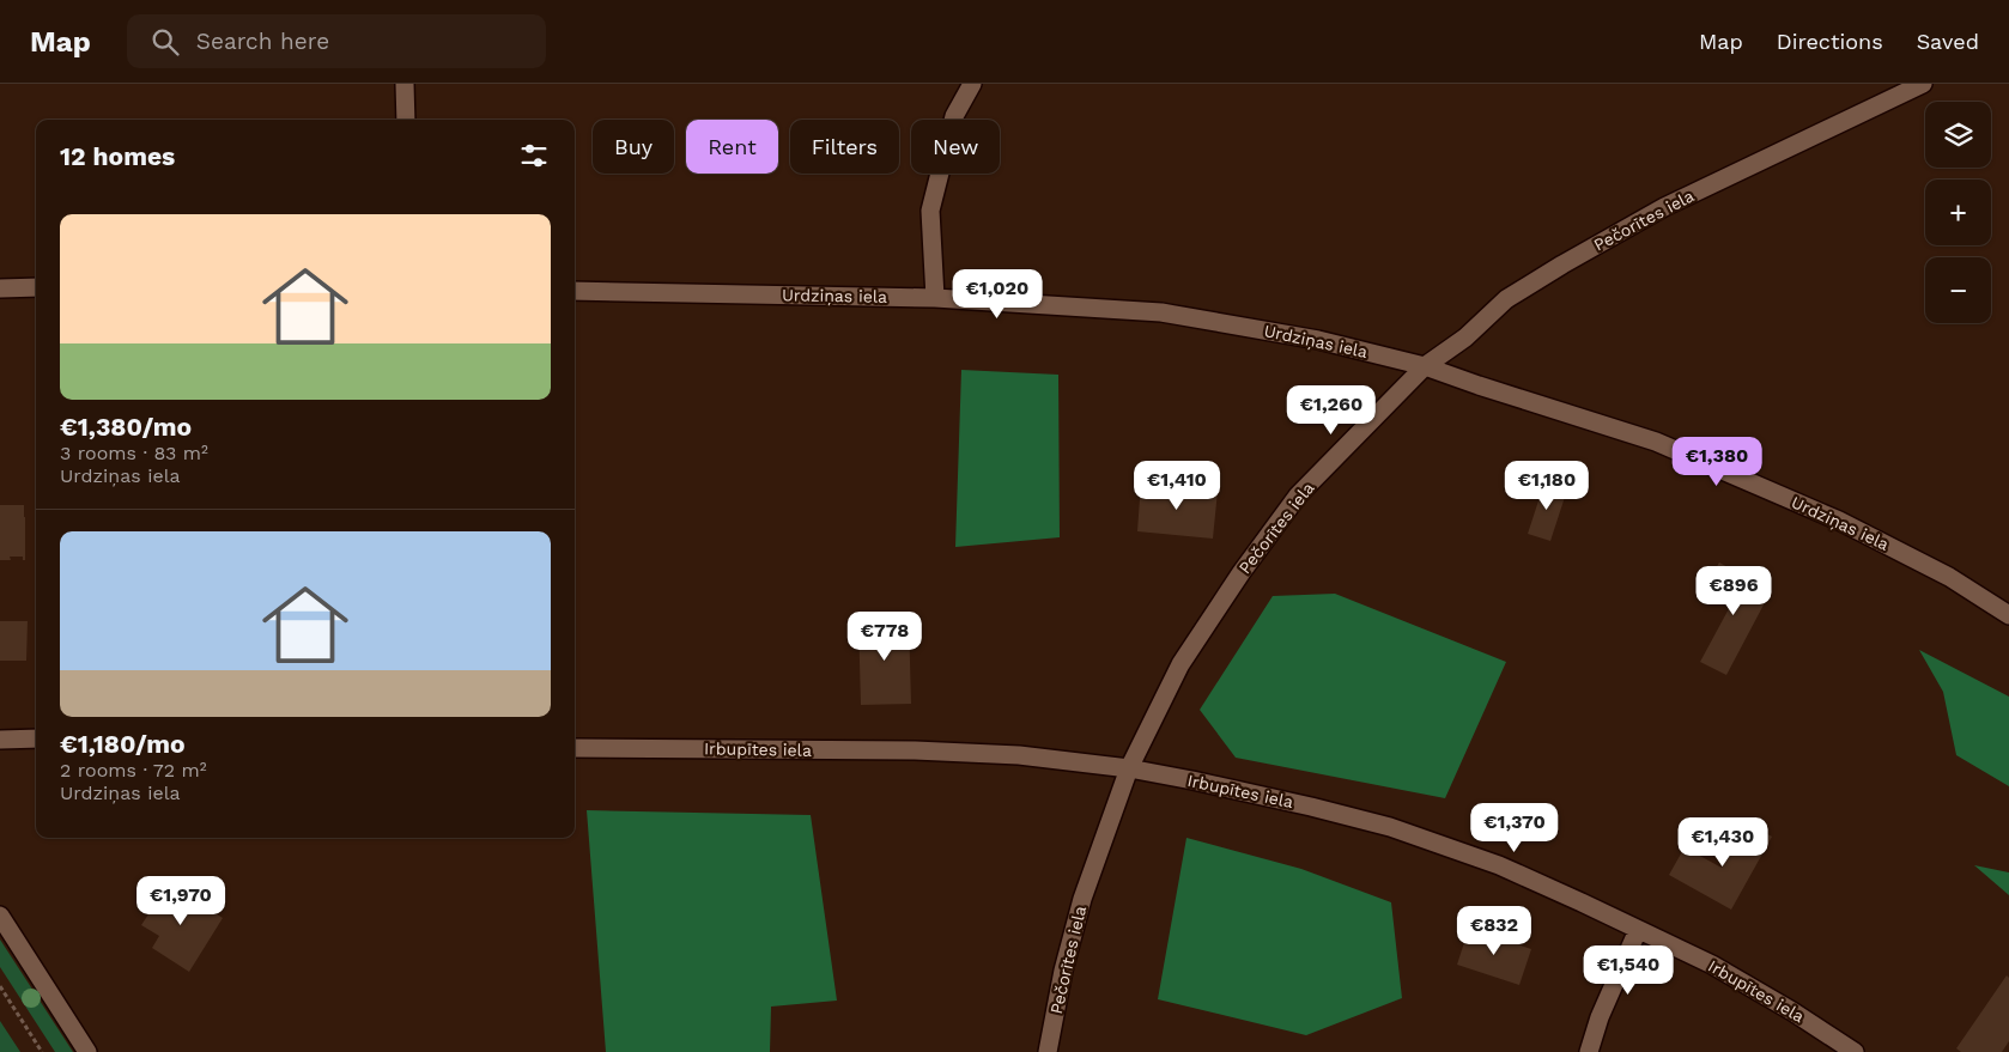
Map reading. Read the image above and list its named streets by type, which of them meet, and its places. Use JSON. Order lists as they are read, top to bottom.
{
  "streets": {
    "street": ["Pečorītes iela", "Urdziņas iela", "Irbupītes iela"]
  },
  "crossings": [
    ["Pečorītes iela", "Urdziņas iela"],
    ["Pečorītes iela", "Irbupītes iela"]
  ],
  "page": {
    "header": "Map",
    "search": "Search here",
    "nav": ["Map", "Directions", "Saved"],
    "map_buttons": ["+", "−"],
    "chip": [
      "Buy",
      "Rent",
      "Filters",
      "New"
    ],
    "heading": "12 homes",
    "list": [
      {
        "name": "€1,380/mo",
        "note": "3 rooms · 83 m² · Urdziņas iela"
      },
      {
        "name": "€1,180/mo",
        "note": "2 rooms · 72 m² · Urdziņas iela"
      }
    ],
    "price": [
      "€1,020",
      "€1,260",
      "€1,380",
      "€1,410",
      "€1,180",
      "€896",
      "€778",
      "€1,370",
      "€1,430",
      "€1,970",
      "€832",
      "€1,540"
    ]
  }
}
